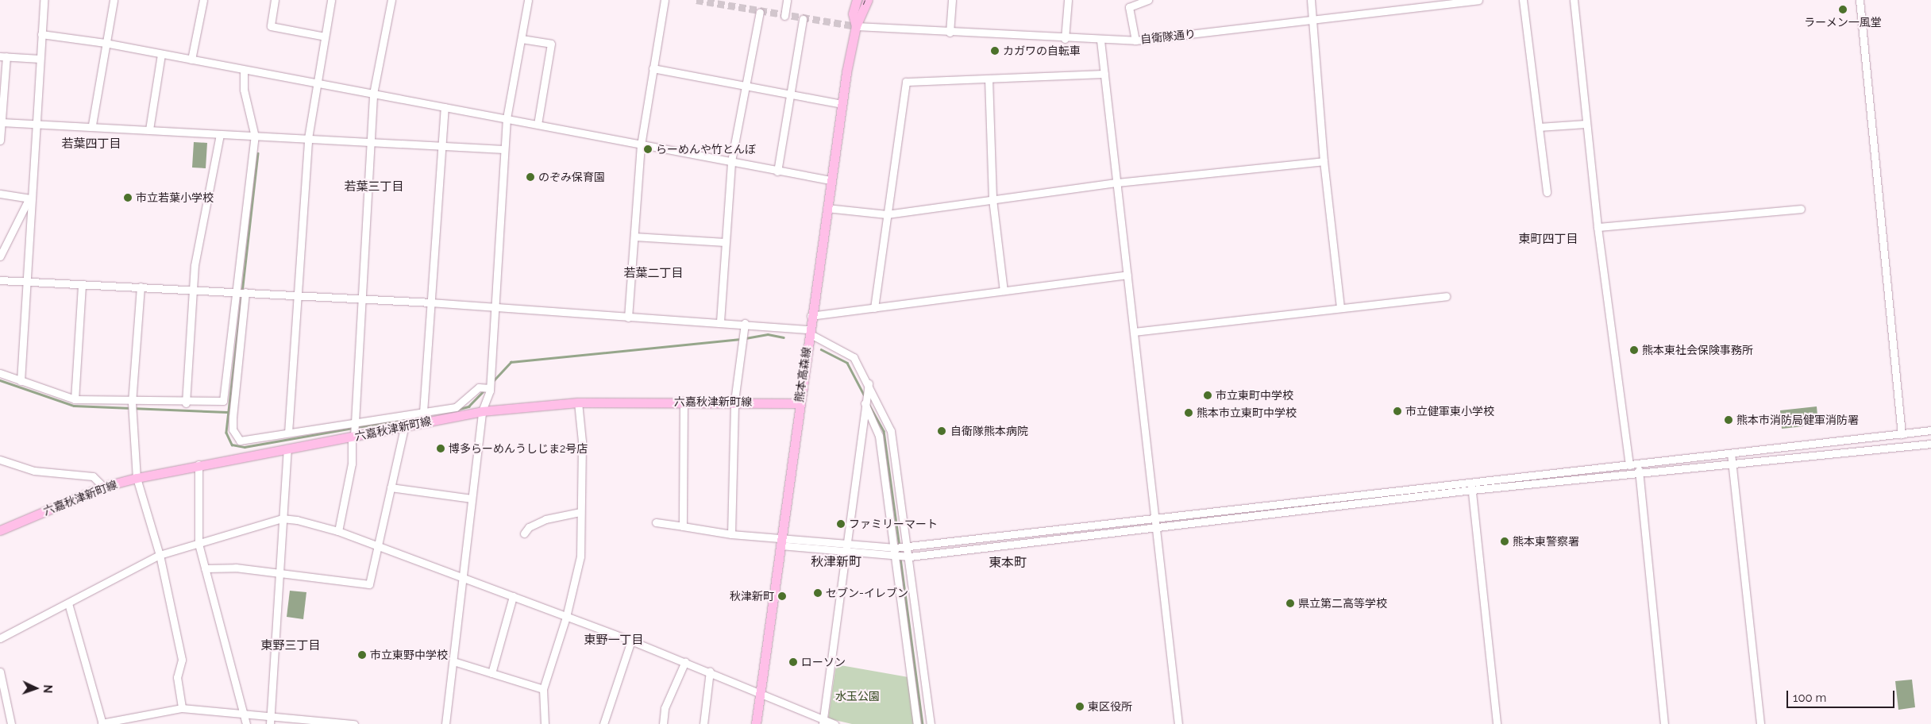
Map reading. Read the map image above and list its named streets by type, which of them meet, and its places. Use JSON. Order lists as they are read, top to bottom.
{
  "streets": {
    "main road": ["熊本高森線", "六嘉秋津新町線"],
    "street": ["自衛隊通り"]
  },
  "crossings": [
    ["自衛隊通り", "熊本高森線"],
    ["熊本高森線", "六嘉秋津新町線"]
  ],
  "districts": [
    "若葉四丁目",
    "若葉三丁目",
    "東町四丁目",
    "若葉二丁目",
    "秋津新町",
    "東本町",
    "東野一丁目",
    "東野三丁目"
  ],
  "parks": ["水玉公園"],
  "places": [
    "ラーメン一風堂",
    "カガワの自転車",
    "らーめんや竹とんぼ",
    "のぞみ保育園",
    "市立若葉小学校",
    "熊本東社会保険事務所",
    "市立東町中学校",
    "市立健軍東小学校",
    "熊本市立東町中学校",
    "熊本市消防局健軍消防署",
    "自衛隊熊本病院",
    "博多らーめんうしじま2号店",
    "ファミリーマート",
    "熊本東警察署",
    "セブン-イレブン",
    "秋津新町",
    "県立第二高等学校",
    "市立東野中学校",
    "ローソン",
    "東区役所"
  ],
  "scale_bar": "100 m",
  "north": "right"
}
